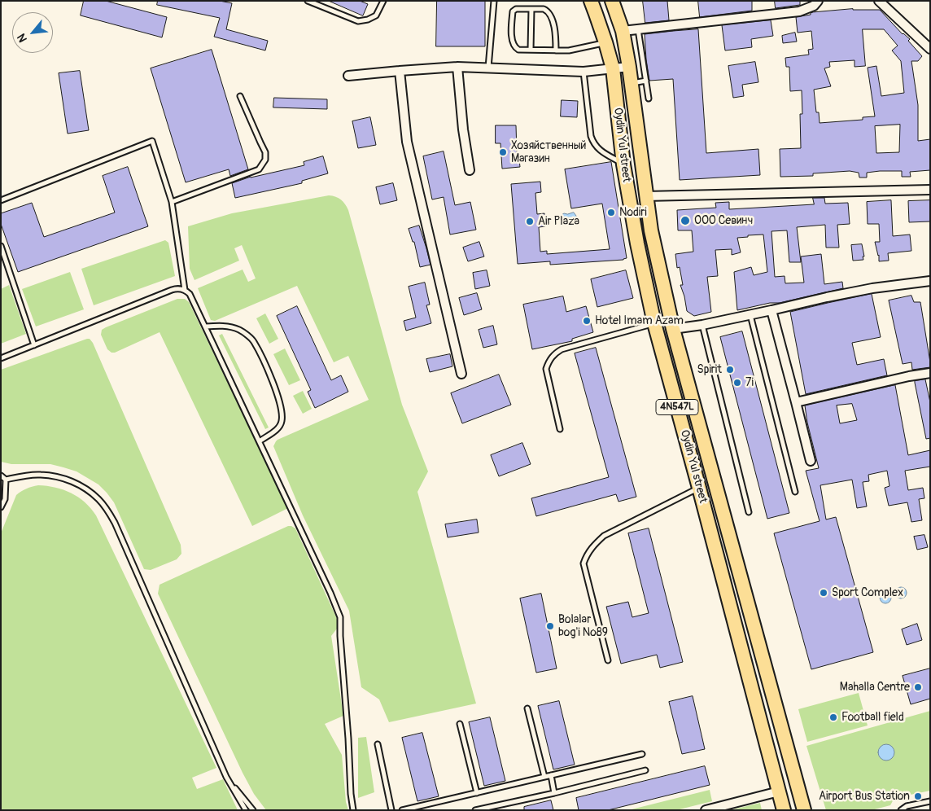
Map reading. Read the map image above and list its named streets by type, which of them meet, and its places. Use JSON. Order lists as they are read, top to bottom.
{
  "streets": {
    "main road": ["Oydin Yul street", "4N547L"]
  },
  "places": [
    "Хозяйственный Магазин",
    "Nodiri",
    "ООО Севинч",
    "Air Plaza",
    "Hotel Imam Azam",
    "Spirit",
    "7i",
    "Sport Complex",
    "Bolalar bog'i №89",
    "Mahalla Centre",
    "Football field",
    "Airport Bus Station"
  ],
  "north": "bottom left"
}
